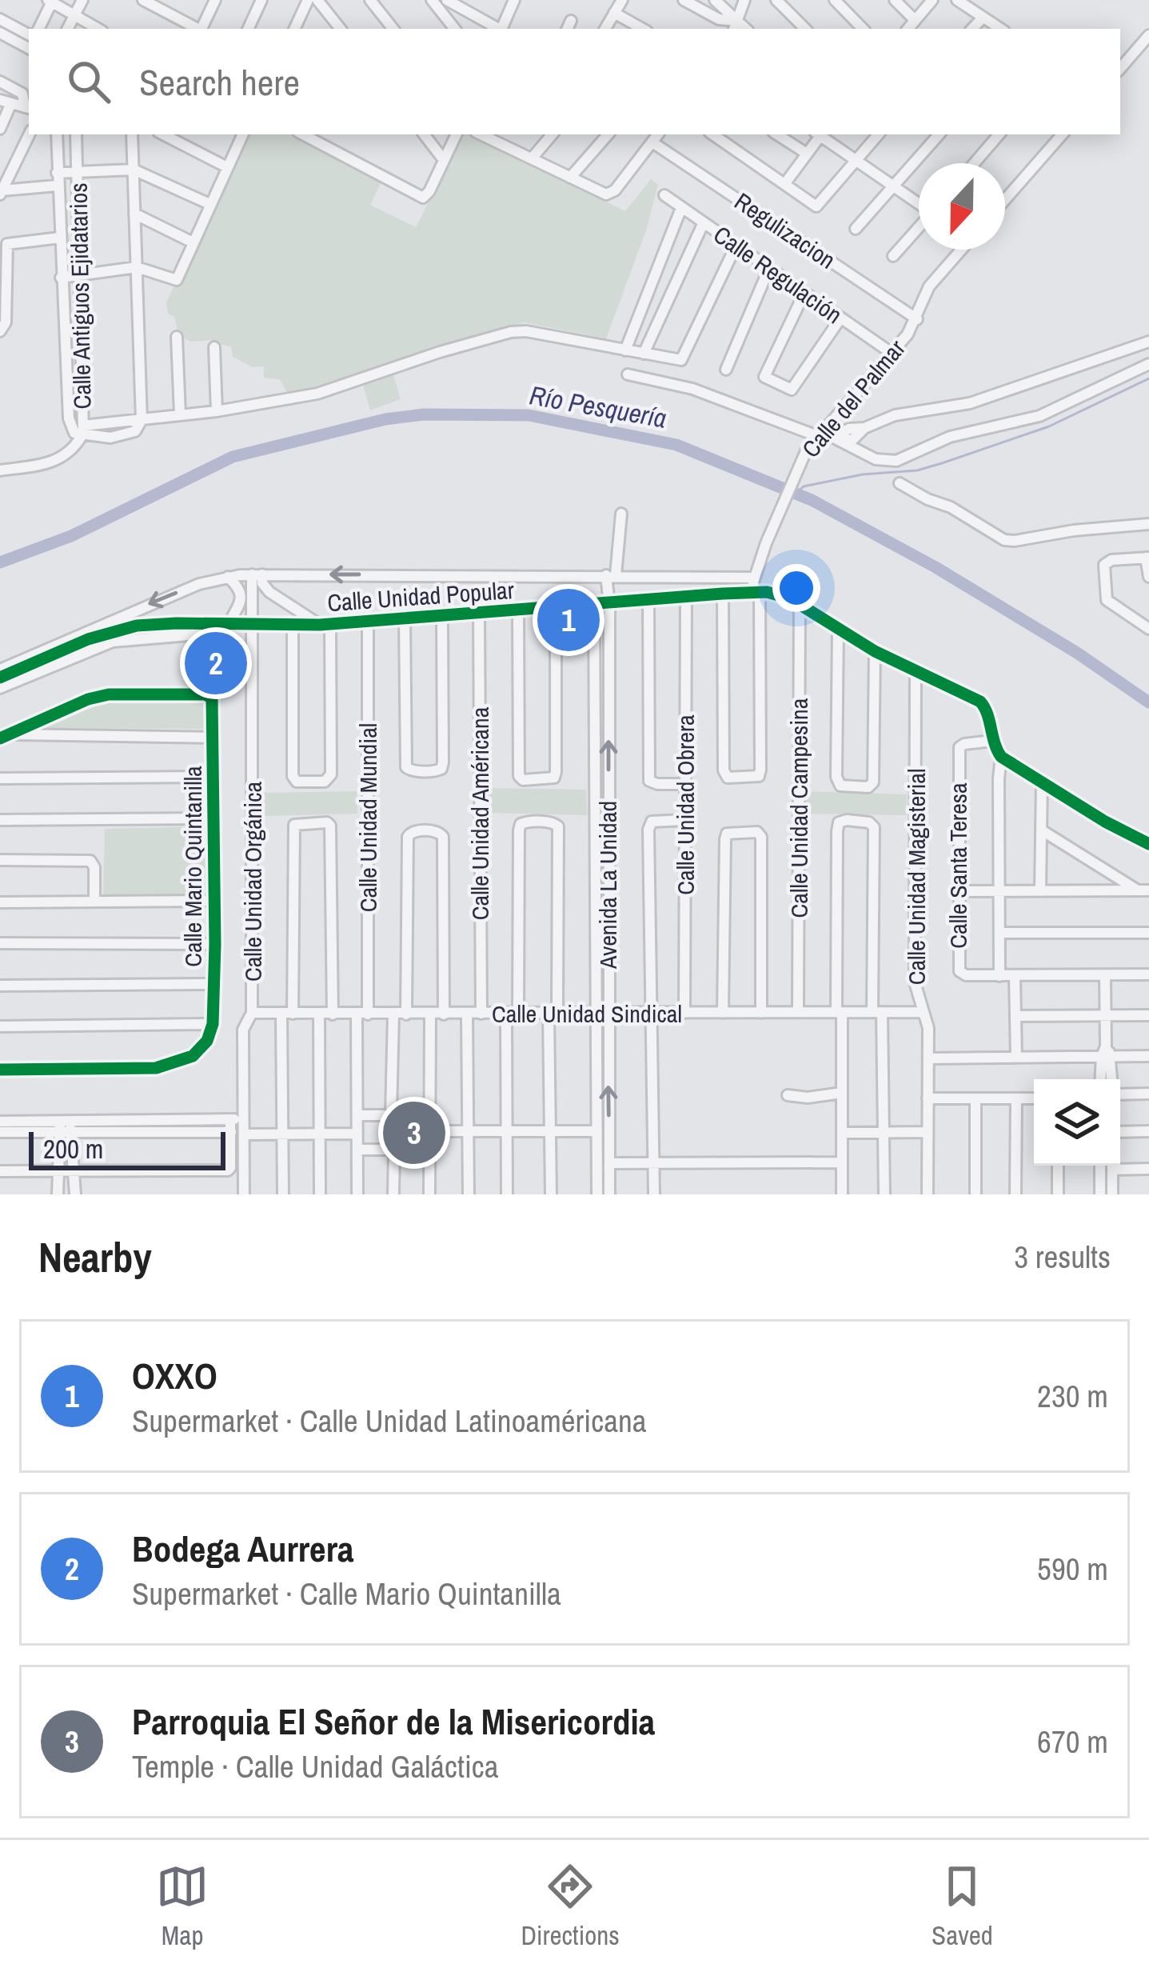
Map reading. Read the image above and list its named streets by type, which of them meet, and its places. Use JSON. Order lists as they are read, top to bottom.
{
  "streets": {
    "street": [
      "Regulizacion",
      "Calle Regulación",
      "Calle Antiguos Ejidatarios",
      "Calle del Palmar",
      "Calle Unidad Popular",
      "Calle Unidad Obrera",
      "Calle Unidad Campesina",
      "Calle Unidad Américana",
      "Calle Unidad Mundial",
      "Calle Santa Teresa",
      "Calle Mario Quintanilla",
      "Calle Unidad Magisterial",
      "Calle Unidad Orgánica",
      "Avenida La Unidad",
      "Calle Unidad Sindical"
    ]
  },
  "crossings": [
    ["Regulizacion", "Calle del Palmar"],
    ["Calle Regulación", "Calle del Palmar"],
    ["Calle del Palmar", "Calle Unidad Popular"],
    ["Calle Unidad Popular", "Calle Unidad Obrera"],
    ["Calle Unidad Popular", "Calle Unidad Campesina"],
    ["Calle Unidad Popular", "Calle Unidad Américana"],
    ["Calle Unidad Popular", "Calle Unidad Mundial"],
    ["Calle Unidad Popular", "Calle Santa Teresa"],
    ["Calle Unidad Popular", "Calle Unidad Magisterial"],
    ["Calle Unidad Popular", "Calle Unidad Orgánica"],
    ["Calle Unidad Popular", "Avenida La Unidad"],
    ["Calle Unidad Obrera", "Calle Unidad Sindical"],
    ["Calle Unidad Campesina", "Calle Unidad Sindical"],
    ["Calle Unidad Américana", "Calle Unidad Sindical"],
    ["Calle Unidad Mundial", "Calle Unidad Sindical"],
    ["Calle Unidad Magisterial", "Calle Unidad Sindical"],
    ["Calle Unidad Orgánica", "Calle Unidad Sindical"],
    ["Avenida La Unidad", "Calle Unidad Sindical"]
  ],
  "water": ["Río Pesquería"],
  "scale_bar": "200 m",
  "north": "bottom",
  "page": {
    "search": "Search here",
    "pins": ["1", "2", "3"],
    "scale": "200 m",
    "heading": ["Nearby", "3 results"],
    "list": [
      {
        "mark": "1",
        "name": "OXXO",
        "note": "Supermarket · Calle Unidad Latinoaméricana",
        "value": "230 m"
      },
      {
        "mark": "2",
        "name": "Bodega Aurrera",
        "note": "Supermarket · Calle Mario Quintanilla",
        "value": "590 m"
      },
      {
        "mark": "3",
        "name": "Parroquia El Señor de la Misericordia",
        "note": "Temple · Calle Unidad Galáctica",
        "value": "670 m"
      }
    ],
    "nav": ["Map", "Directions", "Saved"]
  }
}
